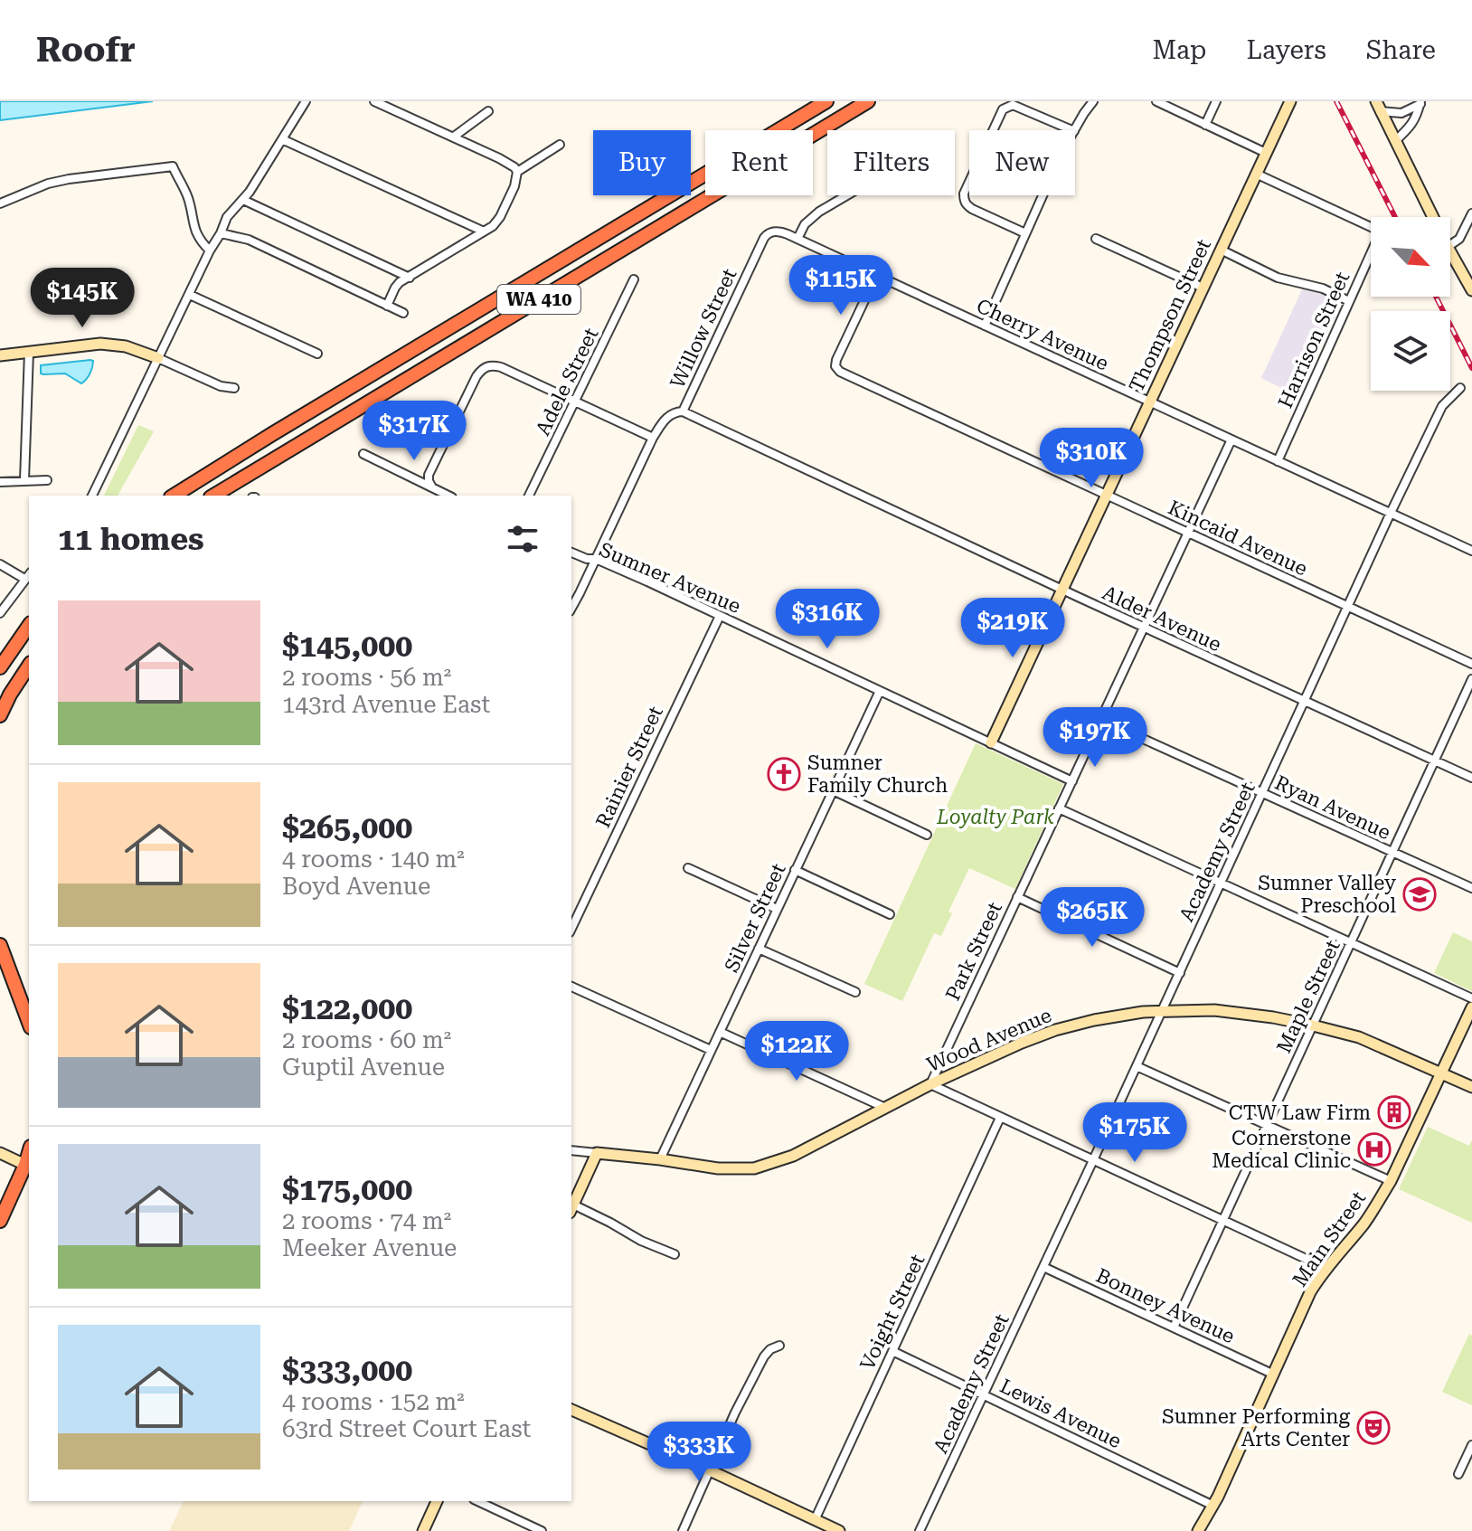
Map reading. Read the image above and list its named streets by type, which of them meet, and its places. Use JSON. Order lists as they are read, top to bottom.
{
  "streets": {
    "highway": ["WA 410"],
    "street": [
      "Thompson Street",
      "Willow Street",
      "Cherry Avenue",
      "Harrison Street",
      "Adele Street",
      "Kincaid Avenue",
      "Sumner Avenue",
      "Alder Avenue",
      "Rainier Street",
      "Ryan Avenue",
      "Academy Street",
      "Silver Street",
      "Park Street",
      "Maple Street",
      "Wood Avenue",
      "Main Street",
      "Bonney Avenue",
      "Voight Street",
      "Lewis Avenue"
    ]
  },
  "crossings": [
    ["Thompson Street", "Cherry Avenue"],
    ["Thompson Street", "Harrison Street"],
    ["Thompson Street", "Kincaid Avenue"],
    ["Thompson Street", "Sumner Avenue"],
    ["Thompson Street", "Alder Avenue"],
    ["Willow Street", "Cherry Avenue"],
    ["Willow Street", "Sumner Avenue"],
    ["Willow Street", "Alder Avenue"],
    ["Cherry Avenue", "Harrison Street"],
    ["Cherry Avenue", "Kincaid Avenue"],
    ["Cherry Avenue", "Academy Street"],
    ["Cherry Avenue", "Park Street"],
    ["Kincaid Avenue", "Academy Street"],
    ["Kincaid Avenue", "Park Street"],
    ["Sumner Avenue", "Rainier Street"],
    ["Sumner Avenue", "Silver Street"],
    ["Sumner Avenue", "Park Street"],
    ["Alder Avenue", "Academy Street"],
    ["Alder Avenue", "Park Street"],
    ["Alder Avenue", "Maple Street"],
    ["Ryan Avenue", "Academy Street"],
    ["Ryan Avenue", "Park Street"],
    ["Ryan Avenue", "Maple Street"],
    ["Academy Street", "Wood Avenue"],
    ["Academy Street", "Bonney Avenue"],
    ["Academy Street", "Lewis Avenue"],
    ["Silver Street", "Wood Avenue"],
    ["Park Street", "Wood Avenue"],
    ["Maple Street", "Wood Avenue"],
    ["Maple Street", "Bonney Avenue"],
    ["Wood Avenue", "Main Street"],
    ["Main Street", "Bonney Avenue"],
    ["Main Street", "Lewis Avenue"],
    ["Voight Street", "Lewis Avenue"]
  ],
  "parks": ["Loyalty Park"],
  "places": {
    "church": ["Sumner Family Church"],
    "school or university": ["Sumner Valley Preschool"],
    "building": ["CTW Law Firm"],
    "hospital": ["Cornerstone Medical Clinic"],
    "theatre": ["Sumner Performing Arts Center"]
  },
  "north": "bottom right",
  "page": {
    "header": "Roofr",
    "nav": ["Map", "Layers", "Share"],
    "chip": [
      "Buy",
      "Rent",
      "Filters",
      "New"
    ],
    "price": [
      "$115K",
      "$145K",
      "$317K",
      "$310K",
      "$316K",
      "$219K",
      "$197K",
      "$265K",
      "$122K",
      "$175K",
      "$333K"
    ],
    "heading": "11 homes",
    "list": [
      {
        "name": "$145,000",
        "note": "2 rooms · 56 m² · 143rd Avenue East"
      },
      {
        "name": "$265,000",
        "note": "4 rooms · 140 m² · Boyd Avenue"
      },
      {
        "name": "$122,000",
        "note": "2 rooms · 60 m² · Guptil Avenue"
      },
      {
        "name": "$175,000",
        "note": "2 rooms · 74 m² · Meeker Avenue"
      },
      {
        "name": "$333,000",
        "note": "4 rooms · 152 m² · 63rd Street Court East"
      }
    ]
  }
}
